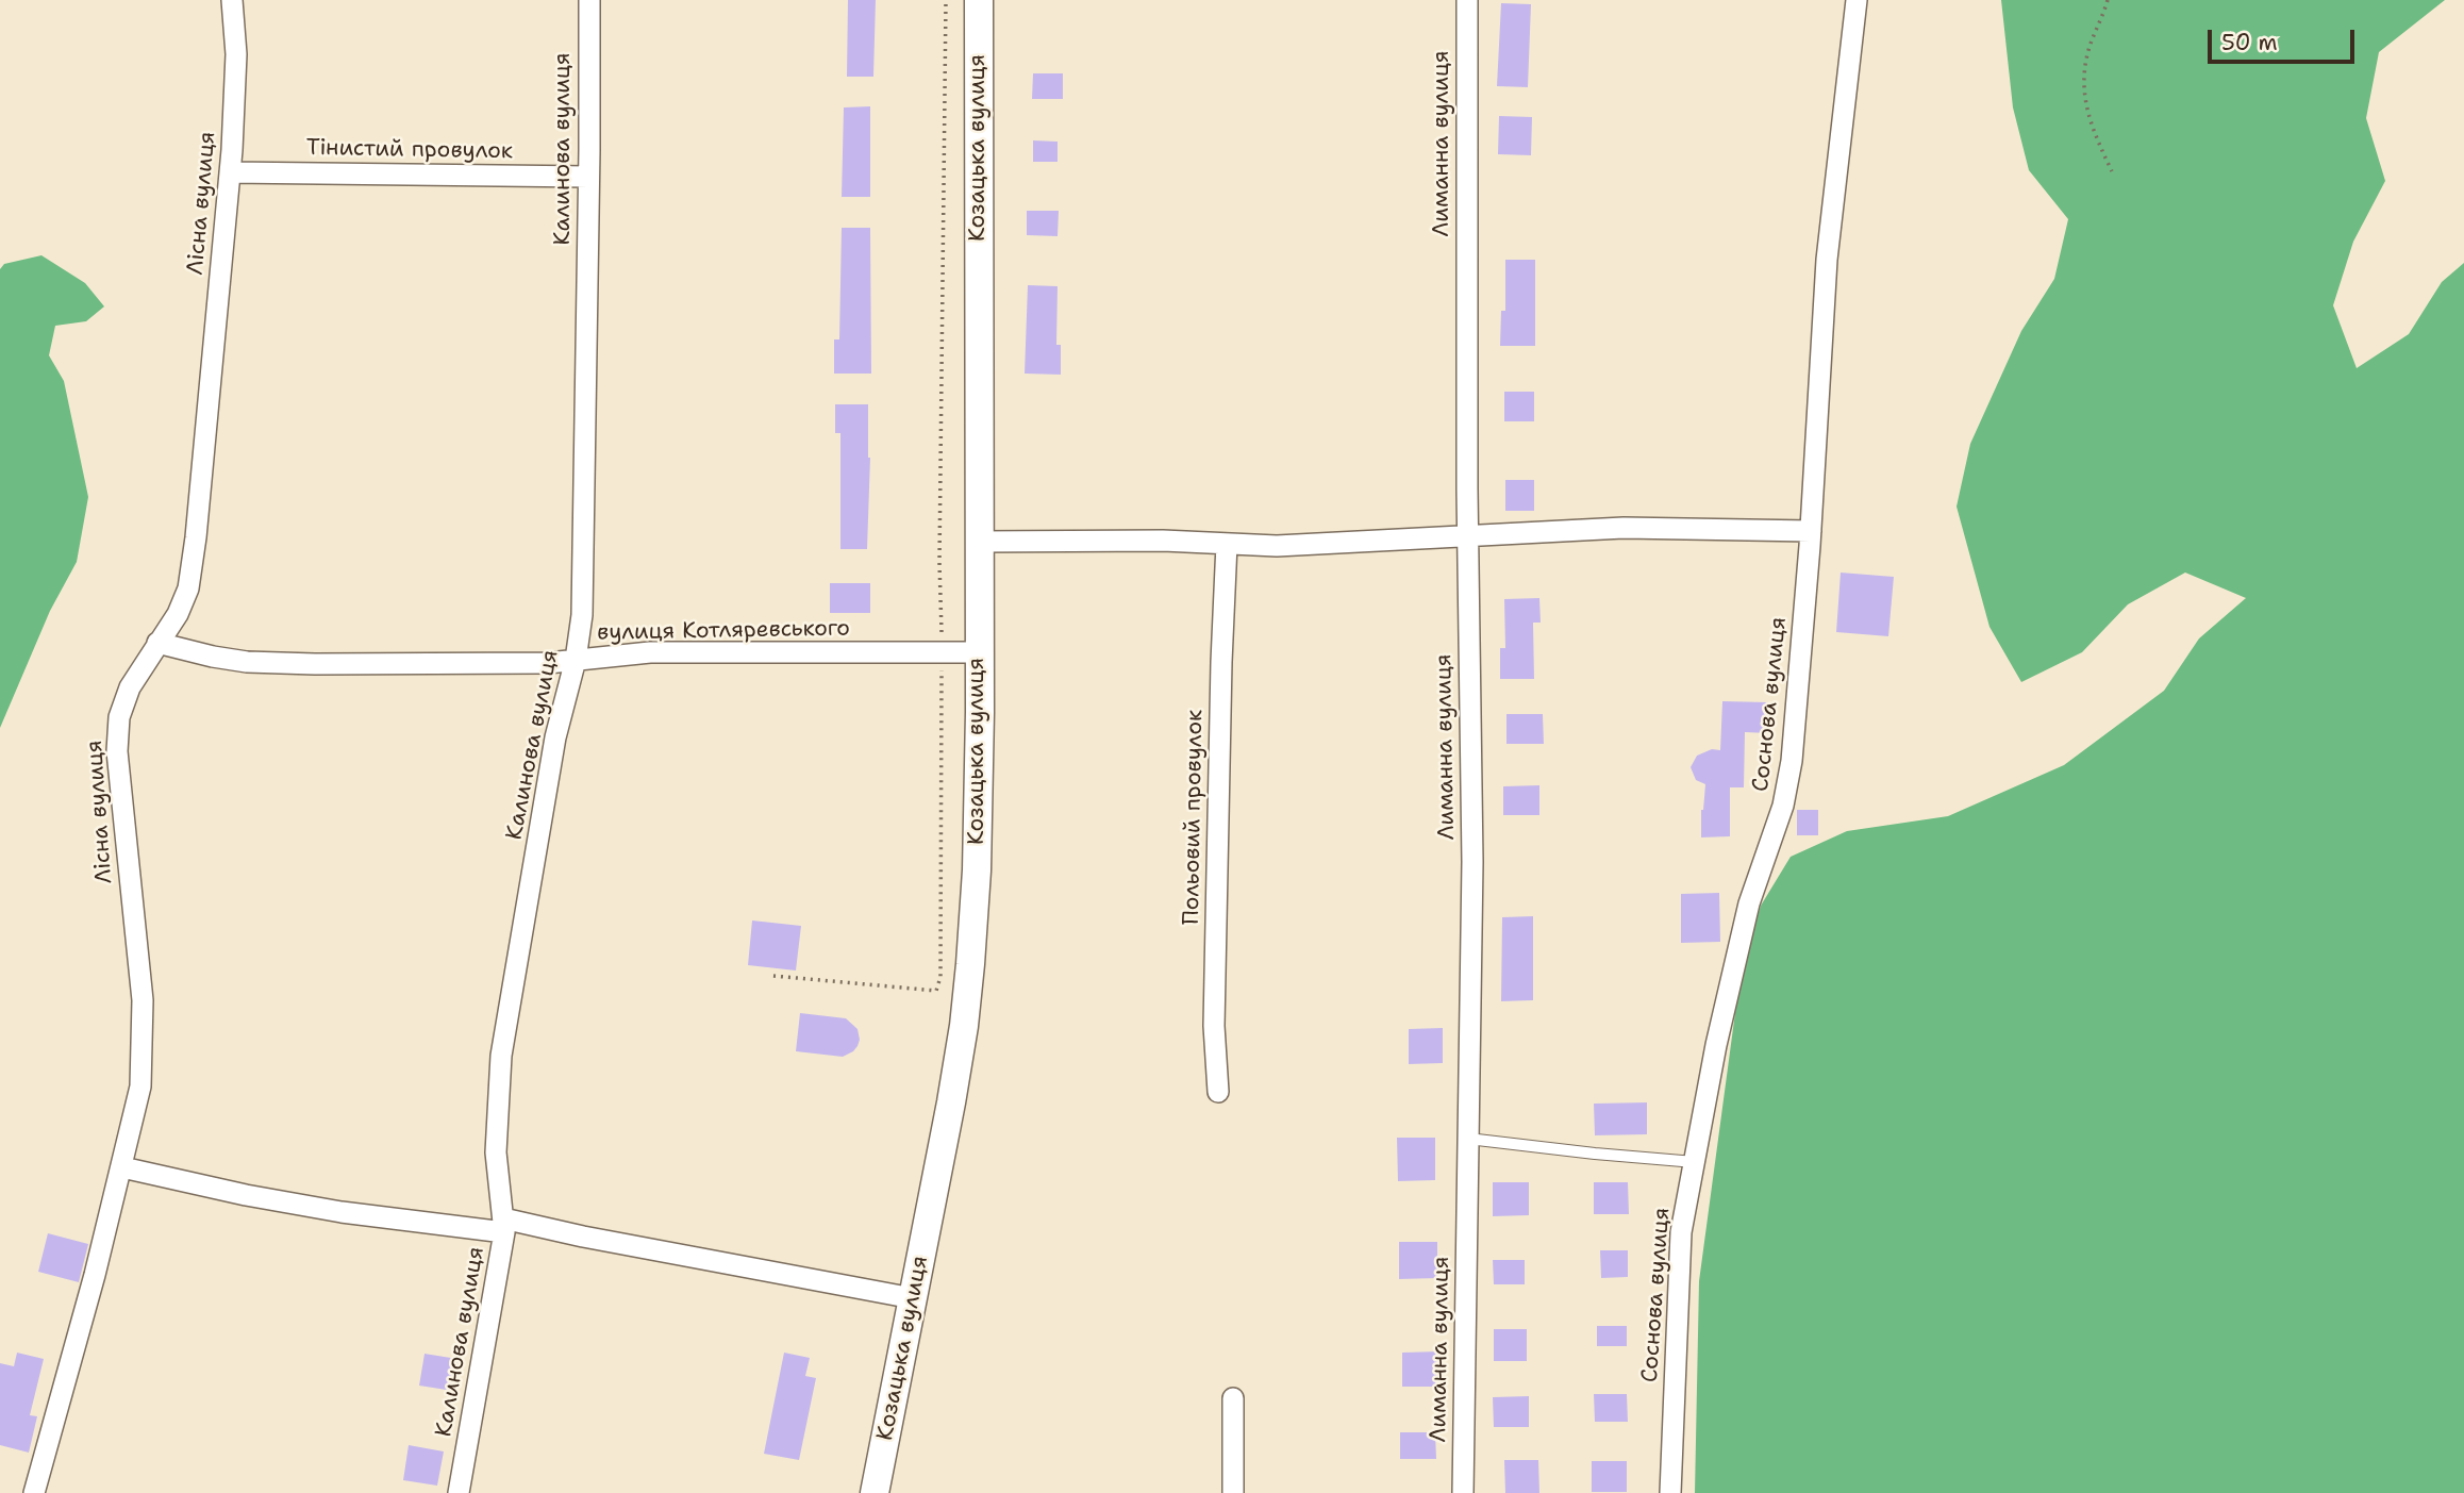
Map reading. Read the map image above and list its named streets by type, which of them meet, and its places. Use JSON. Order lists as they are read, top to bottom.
{
  "streets": {
    "main road": ["Козацька вулиця"],
    "street": [
      "Лиманна вулиця",
      "Калинова вулиця",
      "Тінистий провулок",
      "Лісна вулиця",
      "вулиця Котляревського",
      "Соснова вулиця",
      "Польовий провулок"
    ]
  },
  "crossings": [
    ["Козацька вулиця", "вулиця Котляревського"],
    ["Калинова вулиця", "Тінистий провулок"],
    ["Калинова вулиця", "вулиця Котляревського"],
    ["Тінистий провулок", "Лісна вулиця"],
    ["Лісна вулиця", "вулиця Котляревського"]
  ],
  "scale_bar": "50 m"
}
